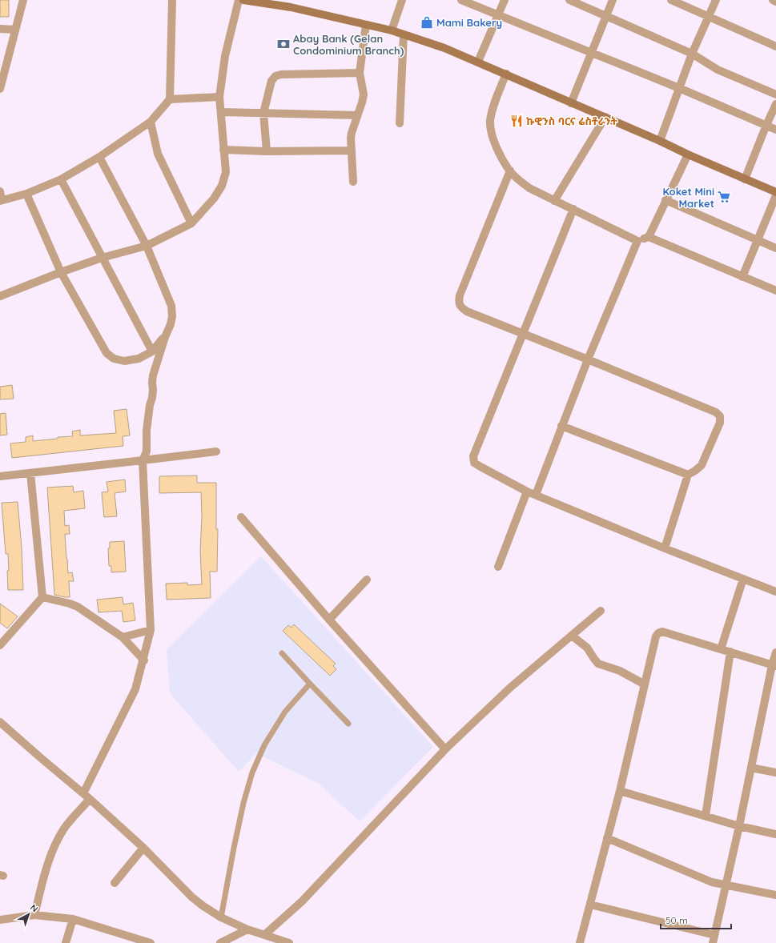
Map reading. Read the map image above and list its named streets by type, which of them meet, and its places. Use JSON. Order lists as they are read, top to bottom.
{
  "places": {
    "shop": ["Mami Bakery"],
    "bank": ["Abay Bank (Gelan Condominium Branch)"],
    "restaurant": ["ኩዊንስ ባርና ሬስቶራንት"],
    "supermarket": ["Koket Mini Market"]
  },
  "scale_bar": "50 m",
  "north": "top right"
}
